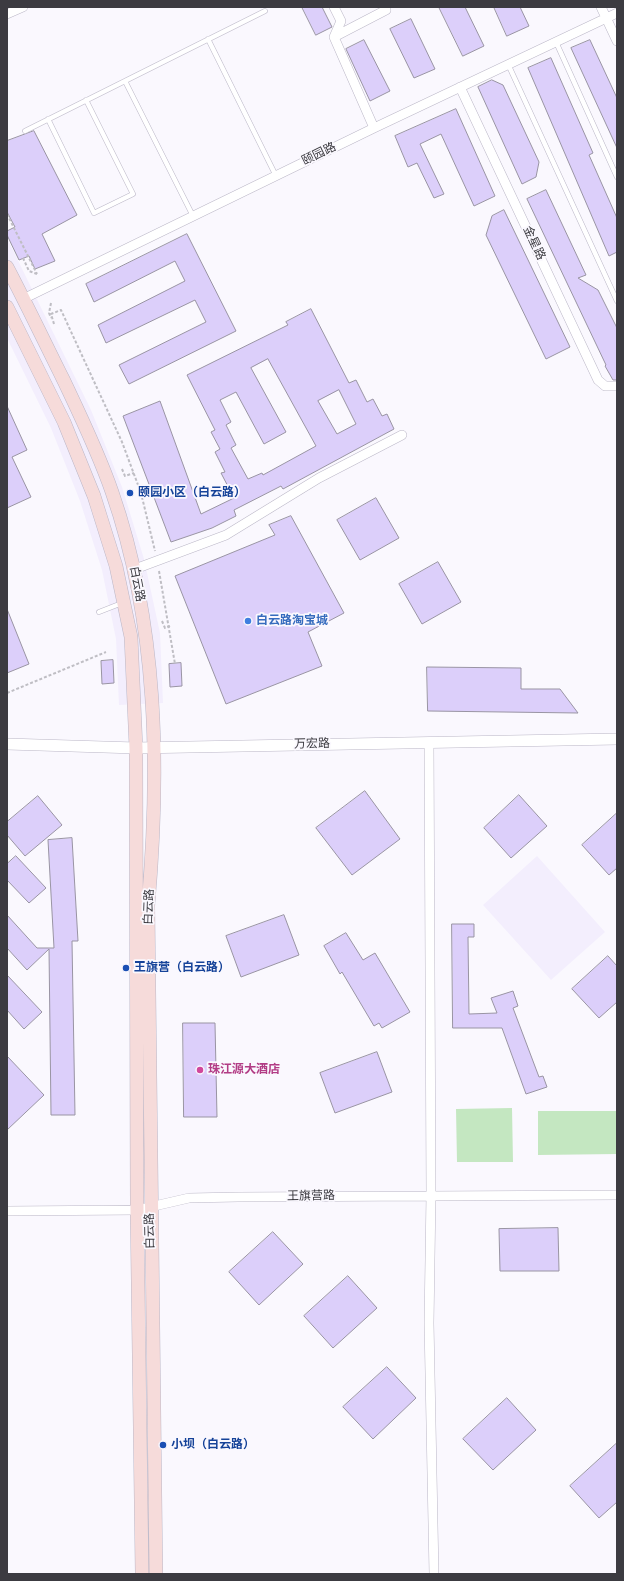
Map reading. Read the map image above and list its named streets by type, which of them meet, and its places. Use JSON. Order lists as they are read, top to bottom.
{
  "streets": {
    "main road": ["白云路"],
    "street": [
      "颐园路",
      "金星路",
      "万宏路",
      "王旗营路"
    ]
  },
  "crossings": [
    ["颐园路", "金星路"],
    ["颐园路", "白云路"],
    ["白云路", "万宏路"],
    ["白云路", "王旗营路"]
  ],
  "places": [
    "颐园小区（白云路）",
    "白云路淘宝城",
    "王旗营（白云路）",
    "珠江源大酒店",
    "小坝（白云路）"
  ]
}
